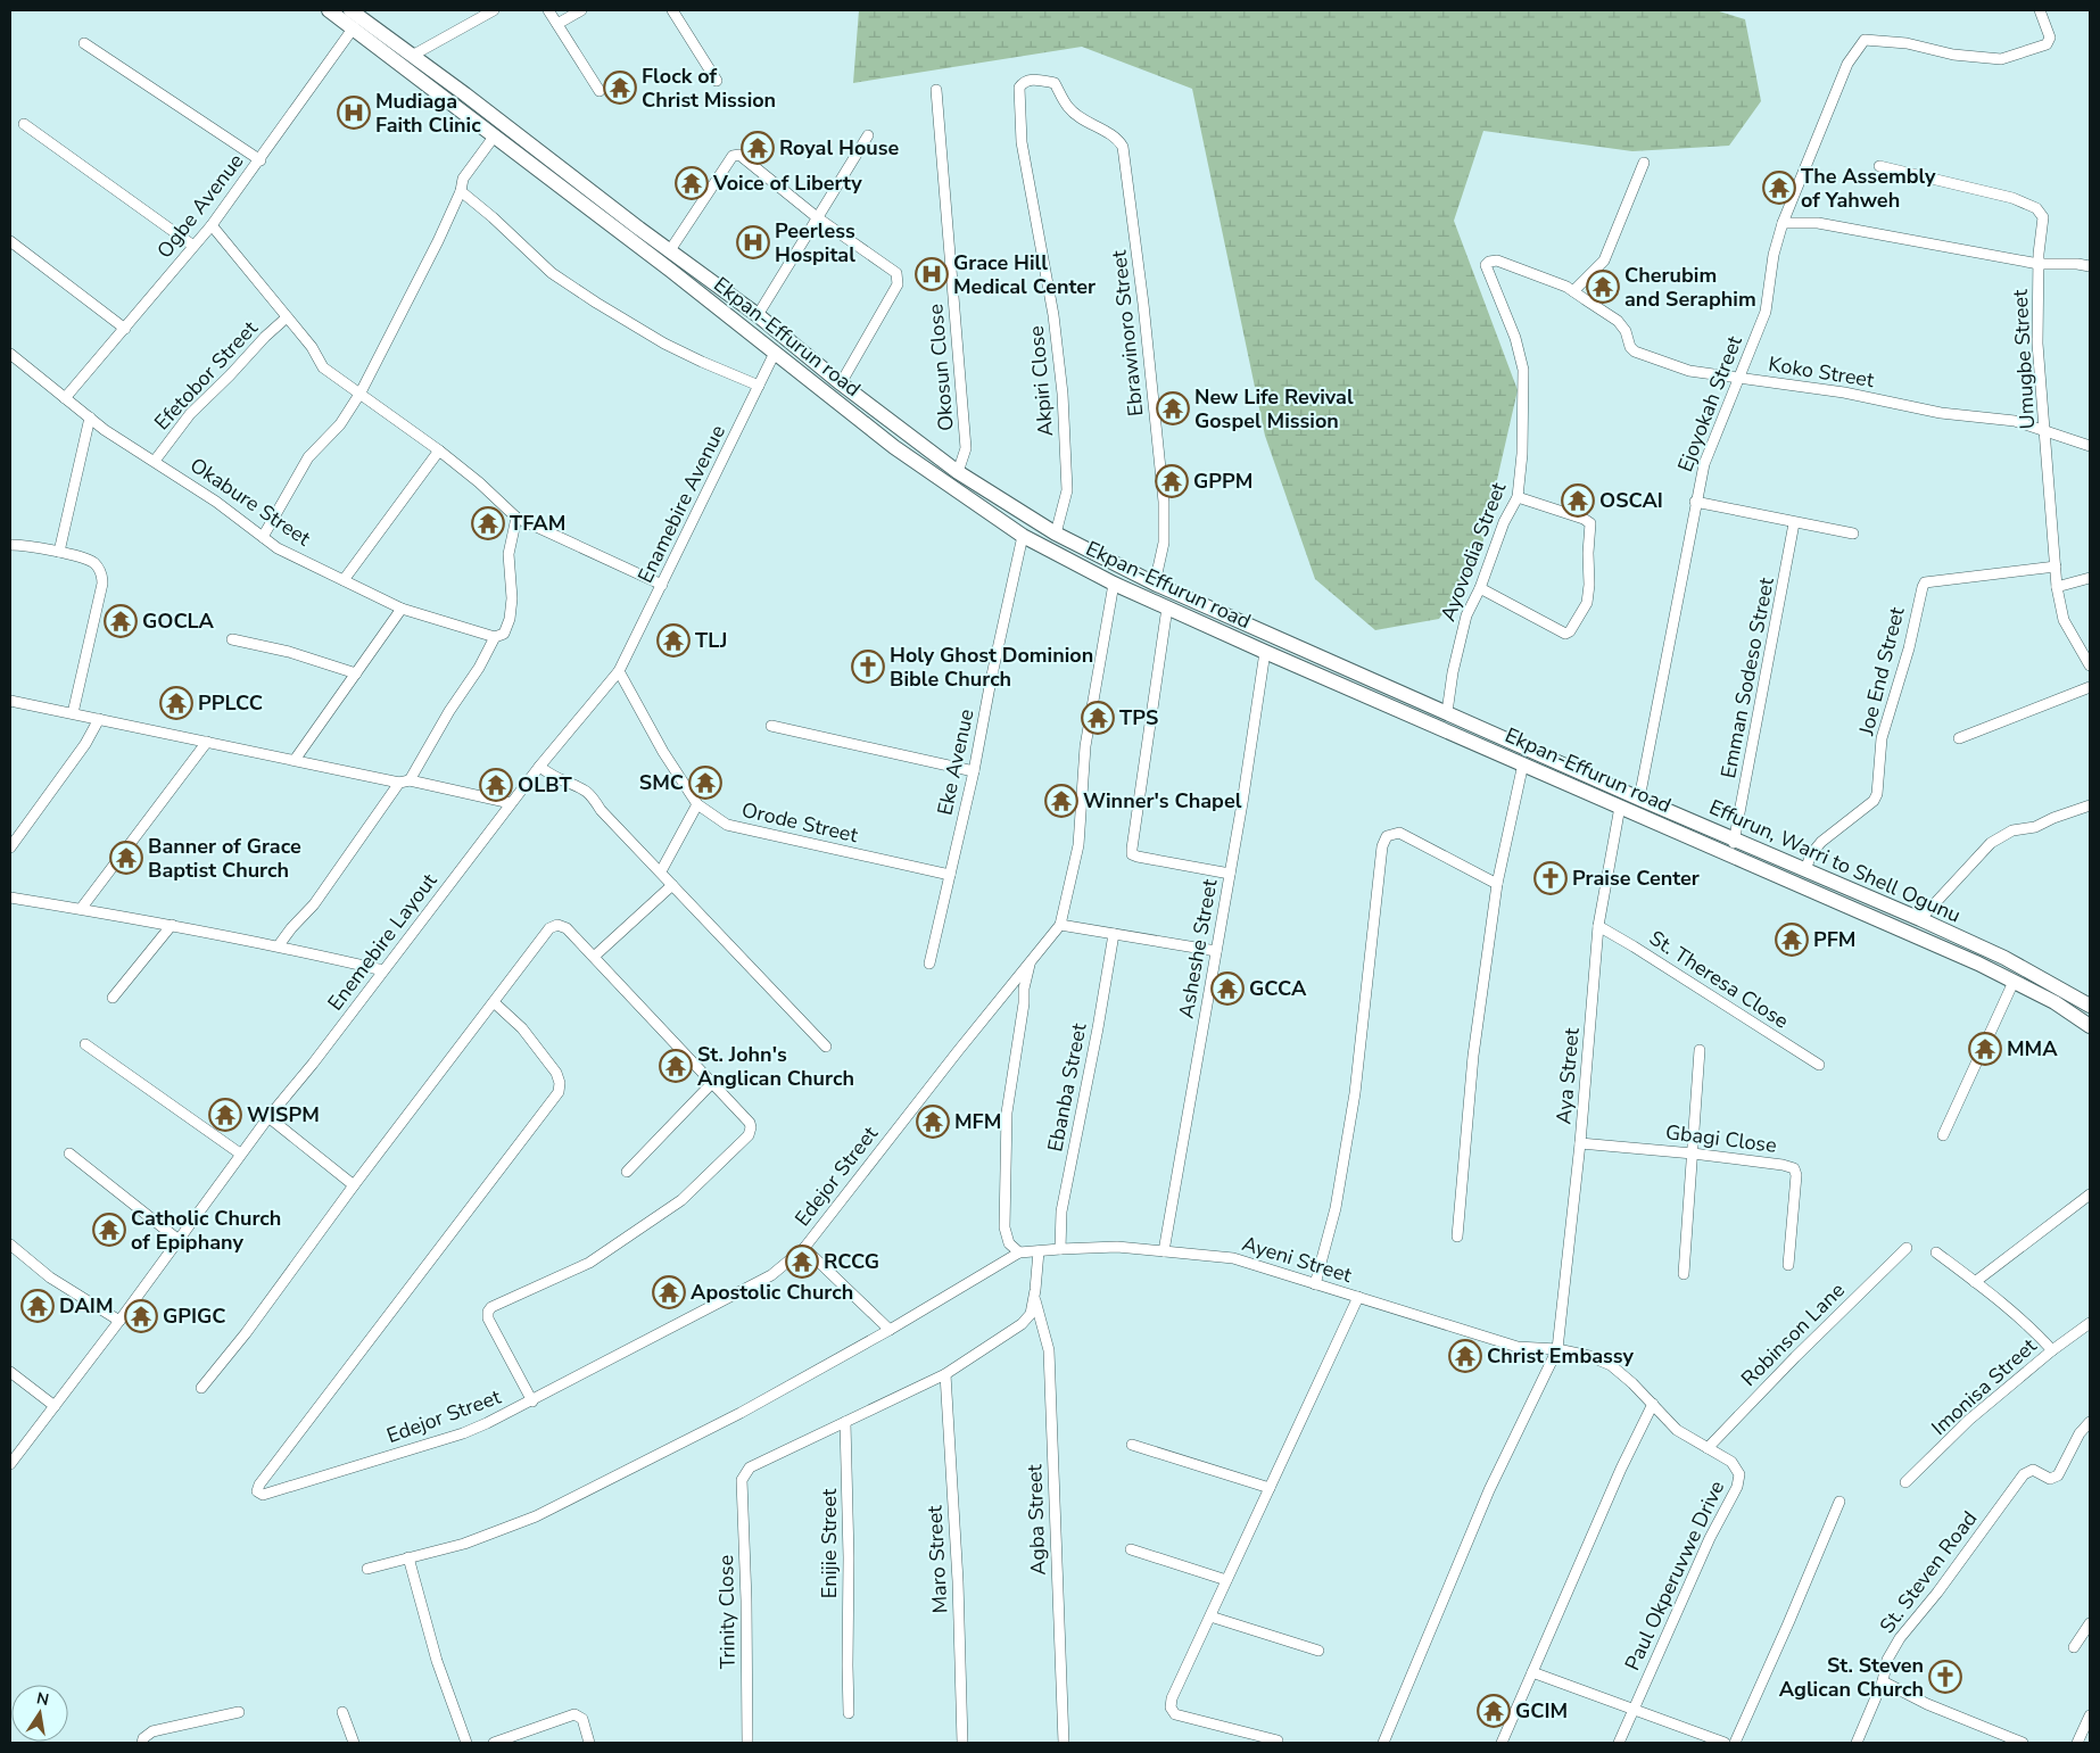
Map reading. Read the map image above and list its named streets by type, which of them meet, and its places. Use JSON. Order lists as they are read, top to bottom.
{
  "streets": {
    "main road": ["Ekpan-Effurun road", "Effurun, Warri to Shell Ogunu"],
    "street": [
      "Ogbe Avenue",
      "Ebrawinoro Street",
      "Umugbe Street",
      "Okosun Close",
      "Koko Street",
      "Efetobor Street",
      "Akpiri Close",
      "Ejoyokah Street",
      "Okabure Street",
      "Enamebire Avenue",
      "Ayovodia Street",
      "Joe End Street",
      "Emman Sodeso Street",
      "Eke Avenue",
      "Orode Street",
      "Enemebire Layout",
      "Asheshe Street",
      "St. Theresa Close",
      "Aya Street",
      "Ebanba Street",
      "Gbagi Close",
      "Edejor Street",
      "Ayeni Street",
      "Robinson Lane",
      "Imonisa Street",
      "Agba Street",
      "Enijie Street",
      "Maro Street",
      "St. Steven Road",
      "Paul Okperuvwe Drive",
      "Trinity Close"
    ]
  },
  "crossings": [
    ["Ogbe Avenue", "Ekpan-Effurun road"],
    ["Ogbe Avenue", "Okabure Street"],
    ["Ebrawinoro Street", "Akpiri Close"],
    ["Ebrawinoro Street", "Effurun, Warri to Shell Ogunu"],
    ["Ekpan-Effurun road", "Enamebire Avenue"],
    ["Ekpan-Effurun road", "Eke Avenue"],
    ["Ekpan-Effurun road", "Asheshe Street"],
    ["Ekpan-Effurun road", "Aya Street"],
    ["Ekpan-Effurun road", "Edejor Street"],
    ["Umugbe Street", "Koko Street"],
    ["Umugbe Street", "Joe End Street"],
    ["Okosun Close", "Effurun, Warri to Shell Ogunu"],
    ["Koko Street", "Ejoyokah Street"],
    ["Koko Street", "Ayovodia Street"],
    ["Efetobor Street", "Okabure Street"],
    ["Akpiri Close", "Effurun, Warri to Shell Ogunu"],
    ["Ejoyokah Street", "Effurun, Warri to Shell Ogunu"],
    ["Enamebire Avenue", "Orode Street"],
    ["Enamebire Avenue", "Enemebire Layout"],
    ["Ayovodia Street", "Effurun, Warri to Shell Ogunu"],
    ["Joe End Street", "Effurun, Warri to Shell Ogunu"],
    ["Emman Sodeso Street", "Effurun, Warri to Shell Ogunu"],
    ["Eke Avenue", "Orode Street"],
    ["Orode Street", "Enemebire Layout"],
    ["Asheshe Street", "Ayeni Street"],
    ["St. Theresa Close", "Aya Street"],
    ["Aya Street", "Gbagi Close"],
    ["Aya Street", "Ayeni Street"],
    ["Aya Street", "Paul Okperuvwe Drive"],
    ["Ebanba Street", "Ayeni Street"],
    ["Ayeni Street", "Paul Okperuvwe Drive"],
    ["Robinson Lane", "Paul Okperuvwe Drive"],
    ["Enijie Street", "Trinity Close"]
  ],
  "places": {
    "temple": [
      "Flock of Christ Mission",
      "Royal House",
      "Voice of Liberty",
      "The Assembly of Yahweh",
      "Cherubim and Seraphim",
      "New Life Revival Gospel Mission",
      "GPPM",
      "OSCAI",
      "TFAM",
      "GOCLA",
      "TLJ",
      "PPLCC",
      "TPS",
      "SMC",
      "OLBT",
      "Winner's Chapel",
      "Banner of Grace Baptist Church",
      "PFM",
      "GCCA",
      "MMA",
      "St. John's Anglican Church",
      "WISPM",
      "MFM",
      "Catholic Church of Epiphany",
      "RCCG",
      "Apostolic Church",
      "DAIM",
      "GPIGC",
      "Christ Embassy",
      "GCIM"
    ],
    "hospital": ["Mudiaga Faith Clinic", "Peerless Hospital", "Grace Hill Medical Center"],
    "church": ["Holy Ghost Dominion Bible Church", "Praise Center", "St. Steven Aglican Church"]
  },
  "north": "top"
}
